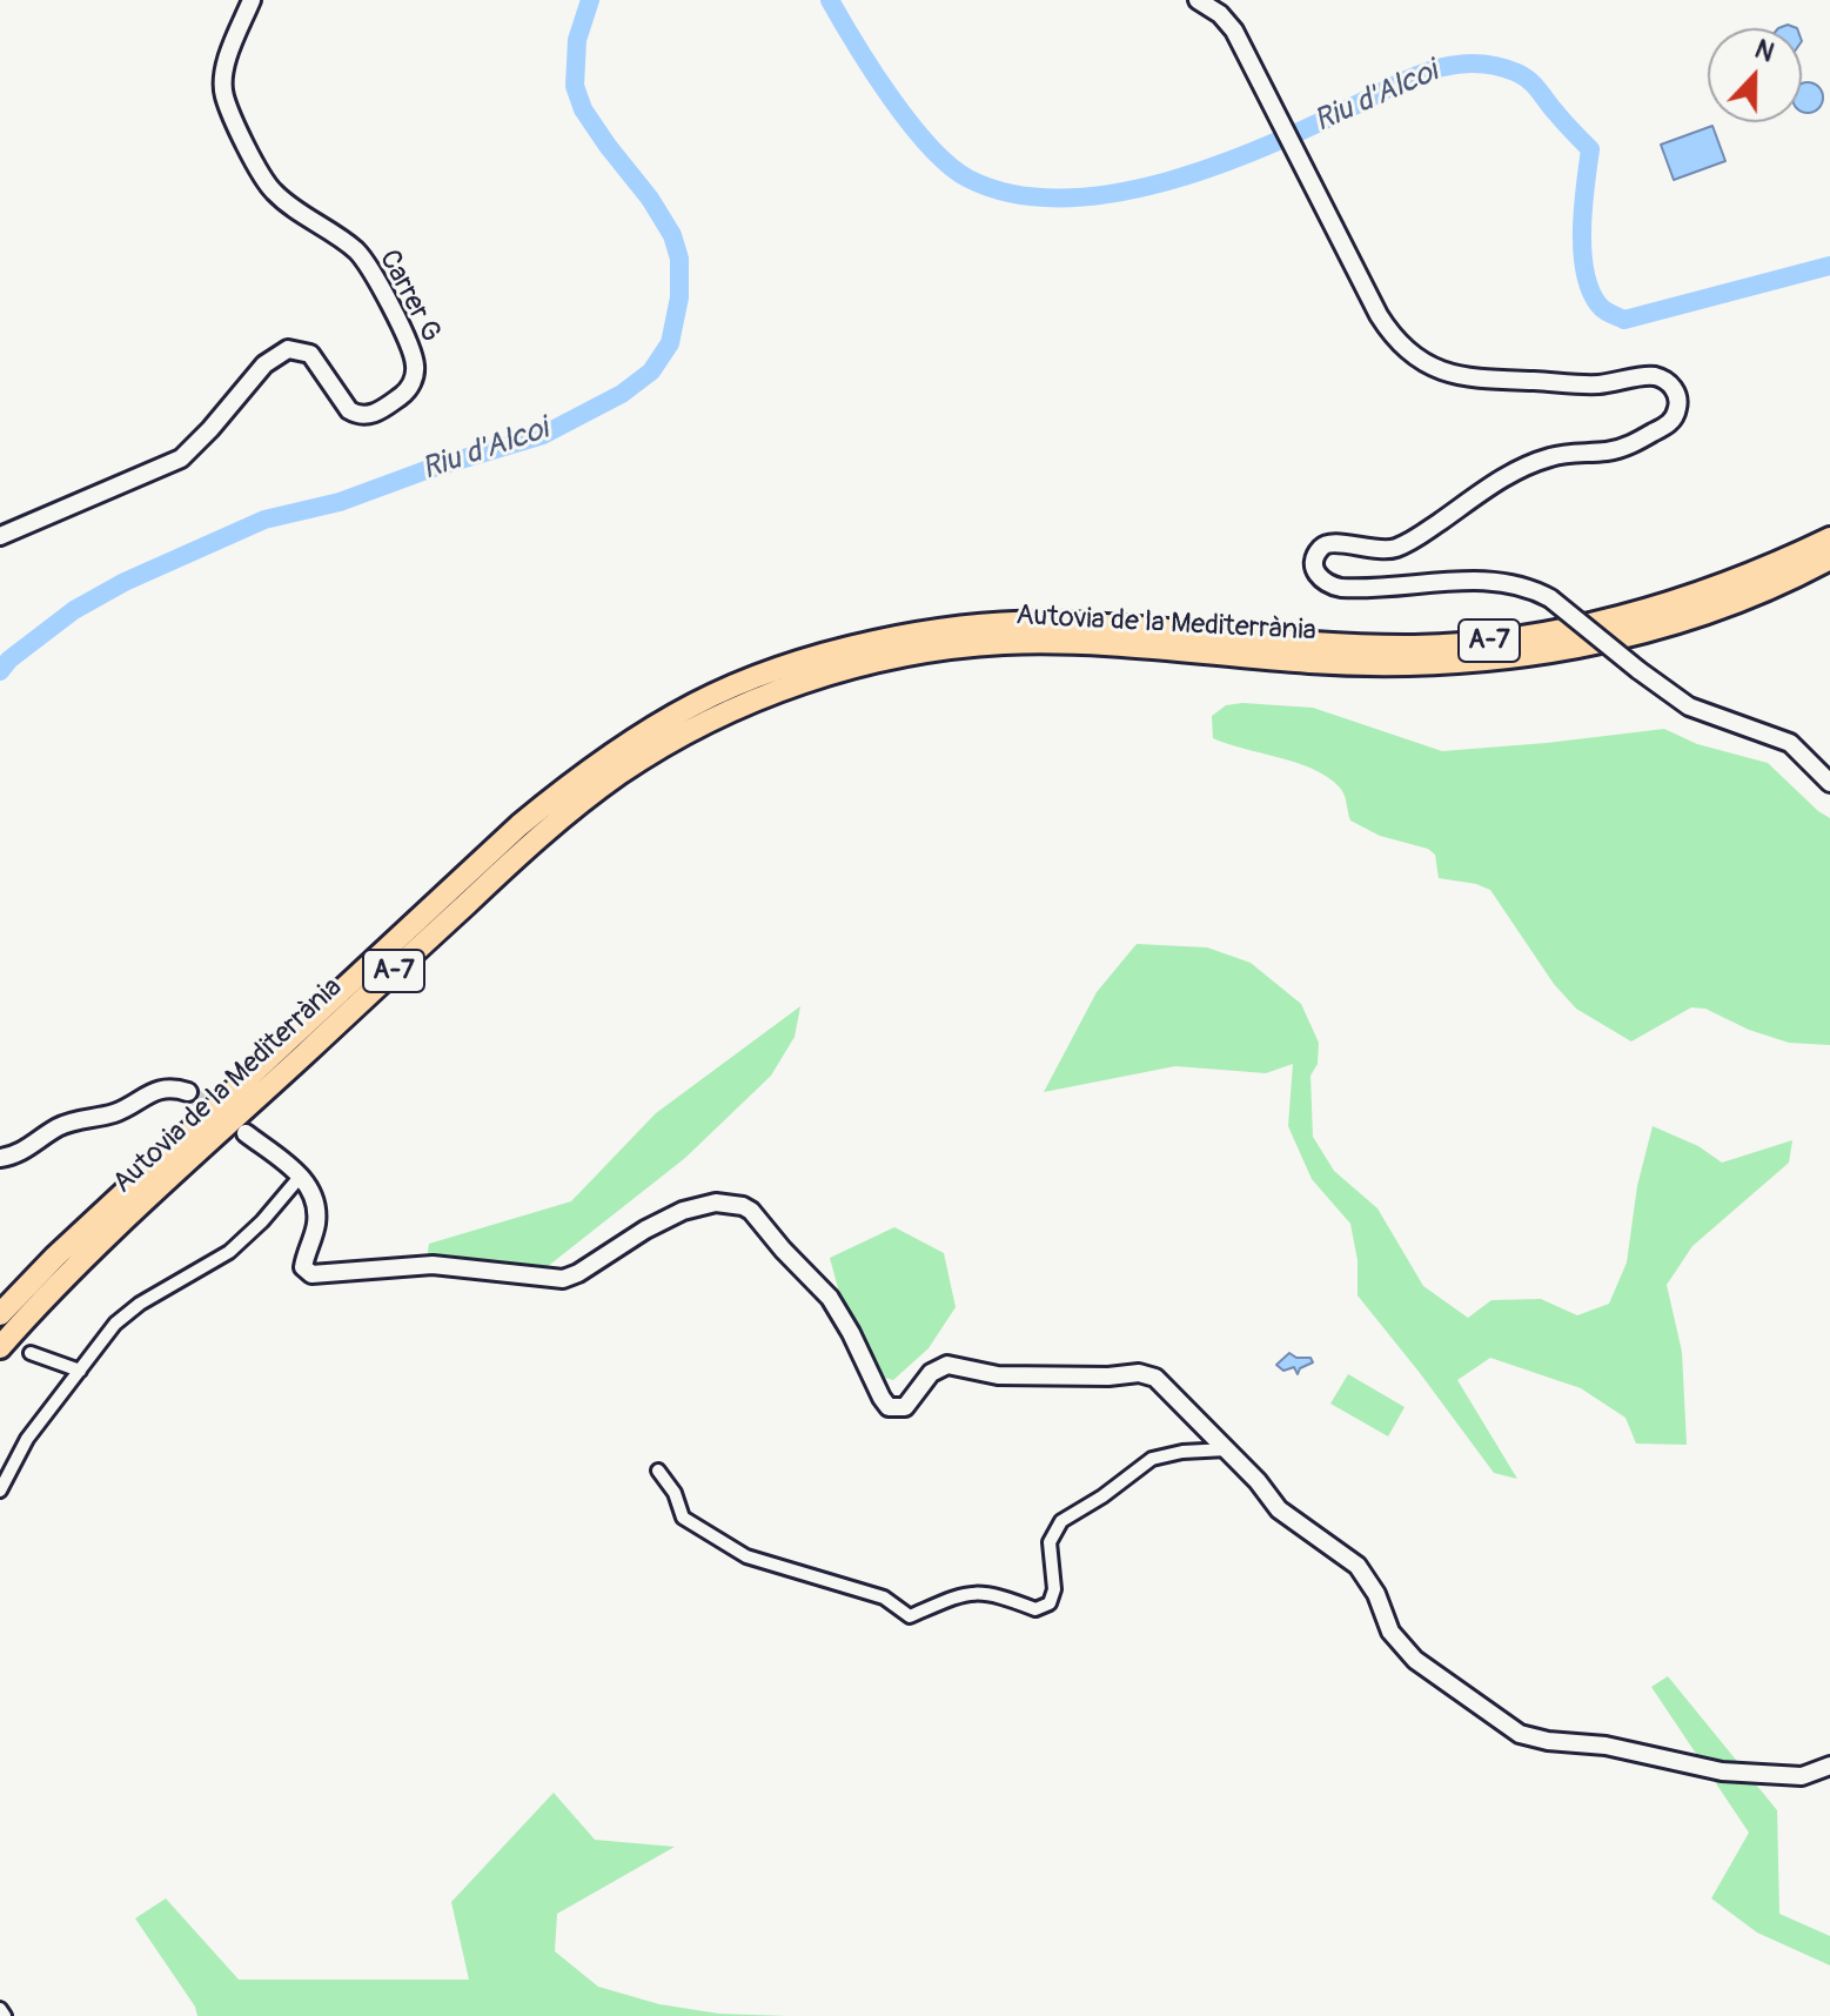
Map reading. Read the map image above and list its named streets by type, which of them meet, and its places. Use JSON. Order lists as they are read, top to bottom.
{
  "streets": {
    "highway": ["Autovia de la Mediterrània", "A-7"],
    "street": ["Carrer G"]
  },
  "water": ["Riu d'Alcoi"],
  "north": "top"
}
